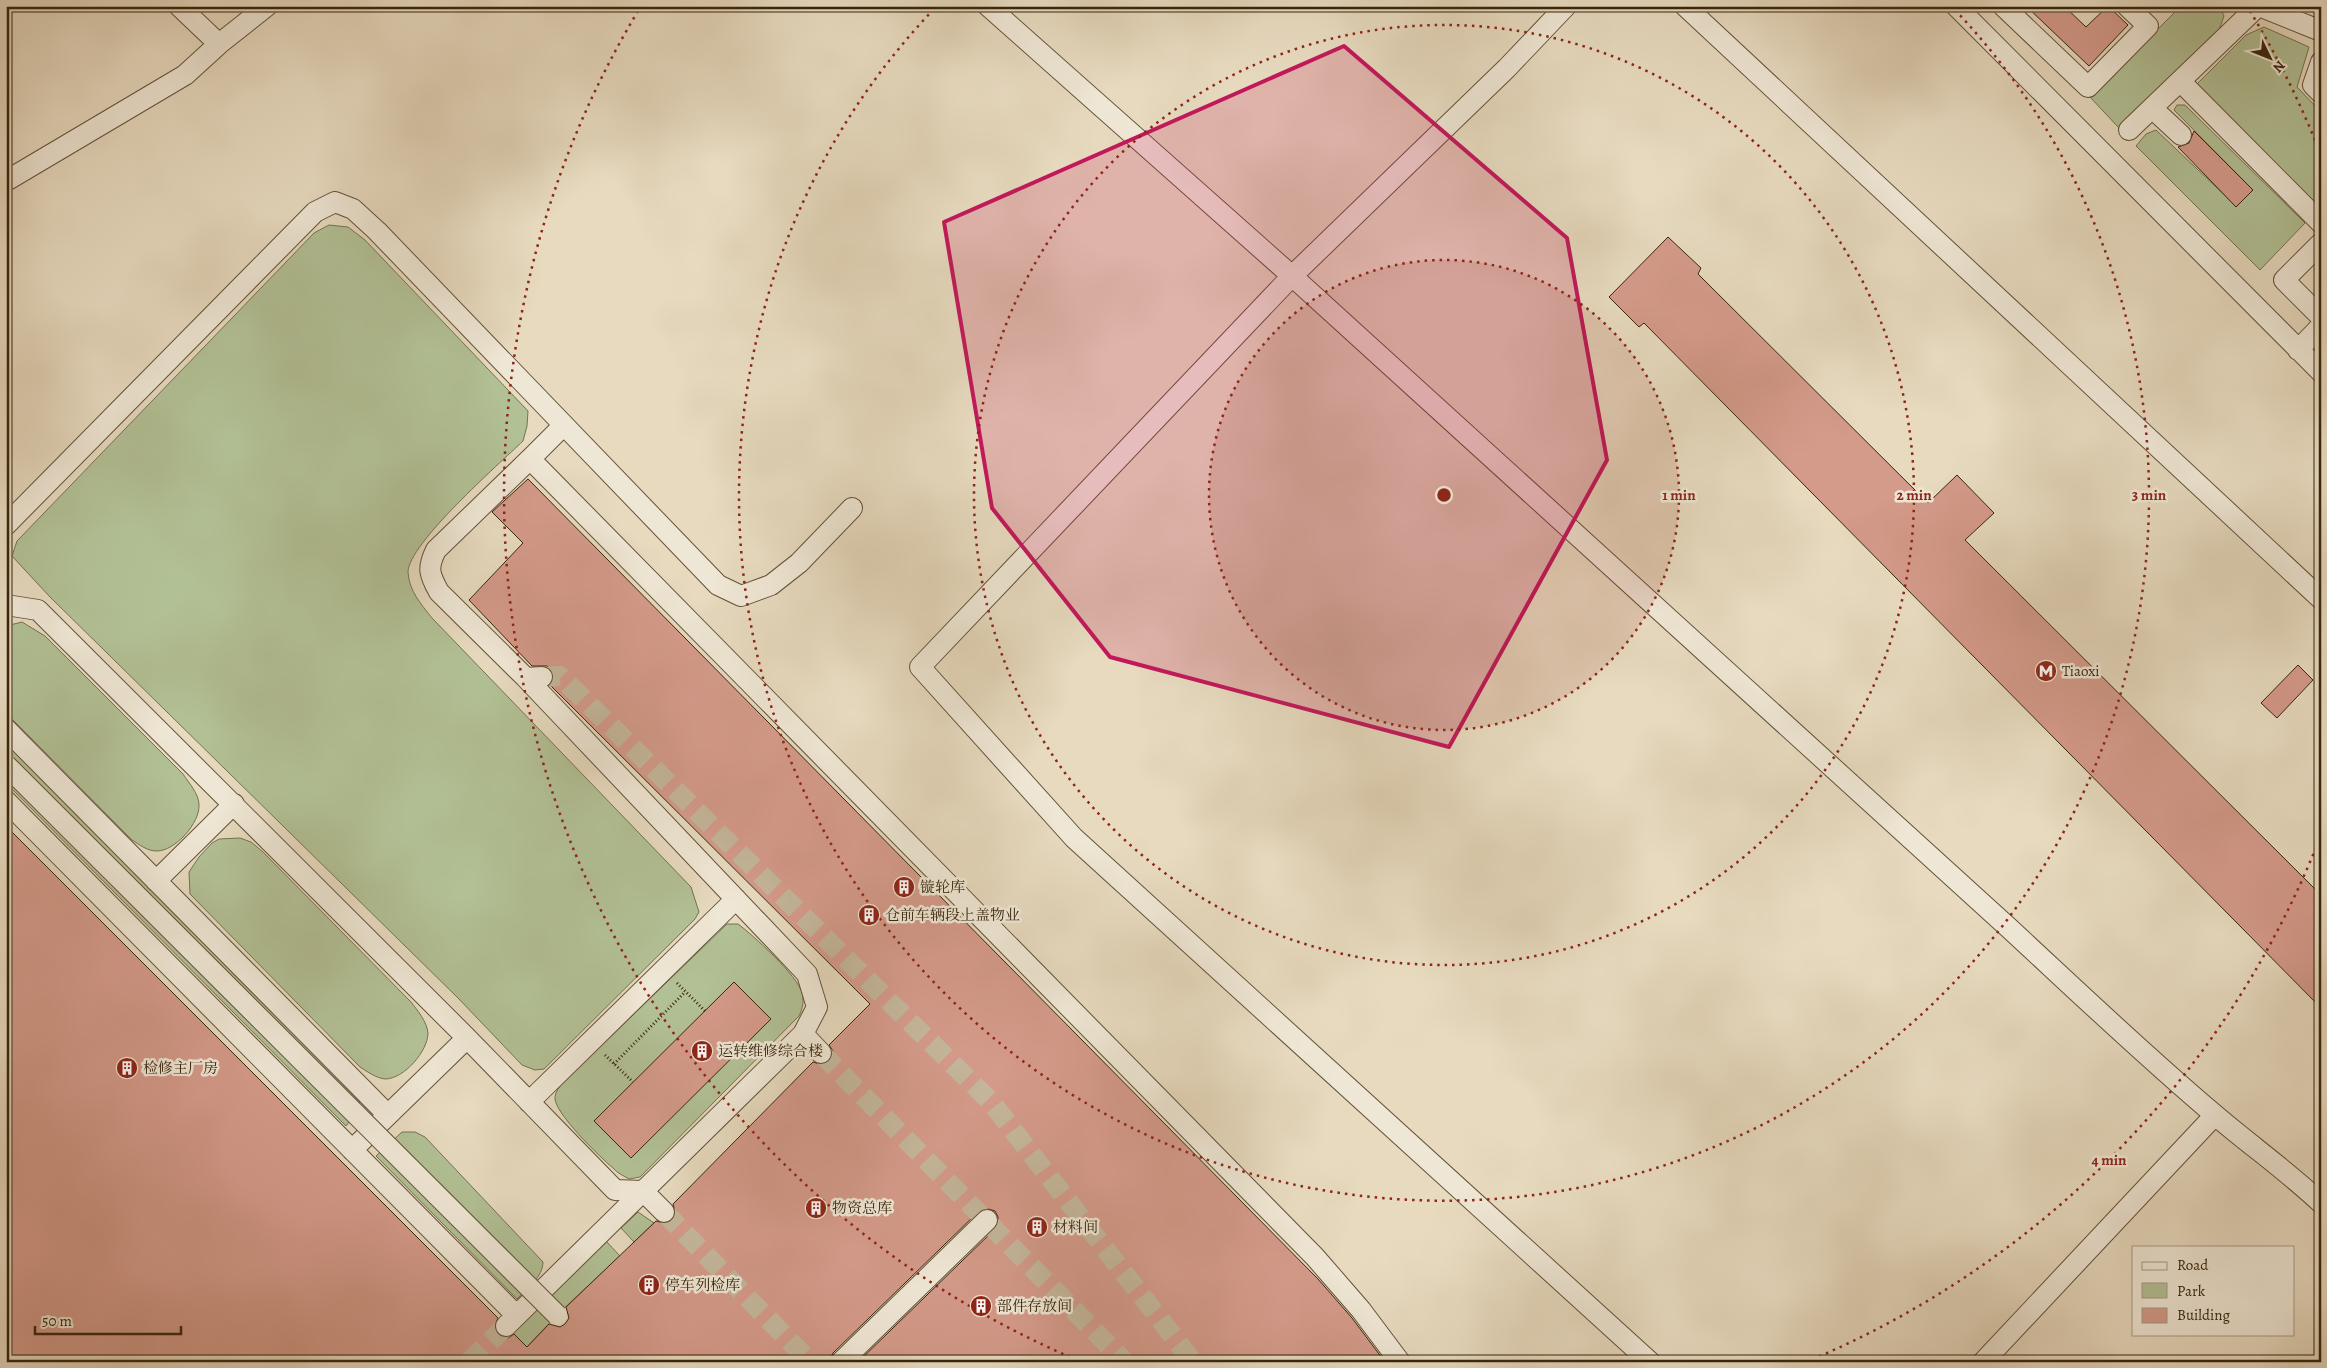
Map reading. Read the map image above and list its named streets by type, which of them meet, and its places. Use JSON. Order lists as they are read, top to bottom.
{
  "places": {
    "metro station": ["Tiaoxi"],
    "building": [
      "镟轮库",
      "仓前车辆段上盖物业",
      "运转维修综合楼",
      "检修主厂房",
      "物资总库",
      "材料间",
      "停车列检库",
      "部件存放间"
    ]
  },
  "legend": ["Road", "Park", "Building"],
  "scale_bar": "50 m",
  "north": "bottom right",
  "rings": [
    "1 min",
    "2 min",
    "3 min",
    "4 min"
  ]
}
